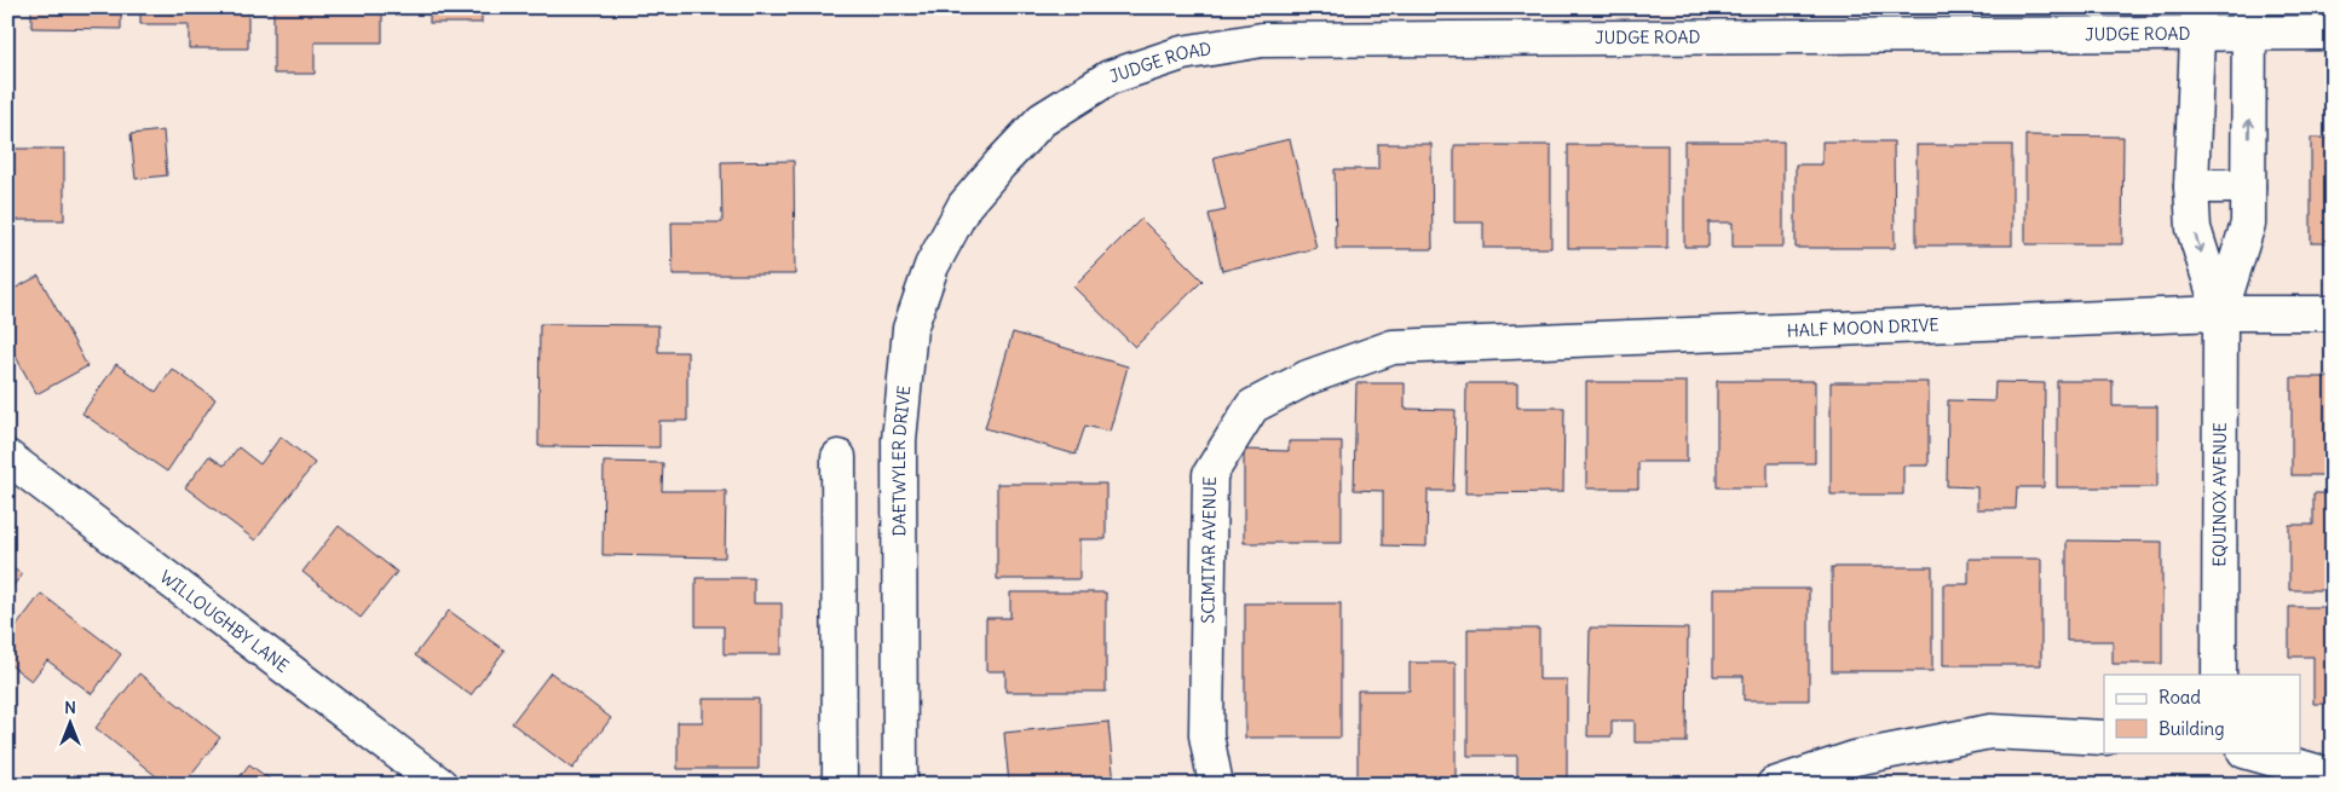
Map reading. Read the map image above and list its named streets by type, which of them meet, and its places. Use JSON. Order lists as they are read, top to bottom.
{
  "streets": {
    "street": [
      "JUDGE ROAD",
      "HALF MOON DRIVE",
      "DAETWYLER DRIVE",
      "EQUINOX AVENUE",
      "SCIMITAR AVENUE",
      "WILLOUGHBY LANE"
    ]
  },
  "crossings": [
    ["JUDGE ROAD", "DAETWYLER DRIVE"],
    ["JUDGE ROAD", "EQUINOX AVENUE"],
    ["HALF MOON DRIVE", "EQUINOX AVENUE"],
    ["HALF MOON DRIVE", "SCIMITAR AVENUE"]
  ],
  "legend": ["Road", "Building"],
  "north": "top"
}
